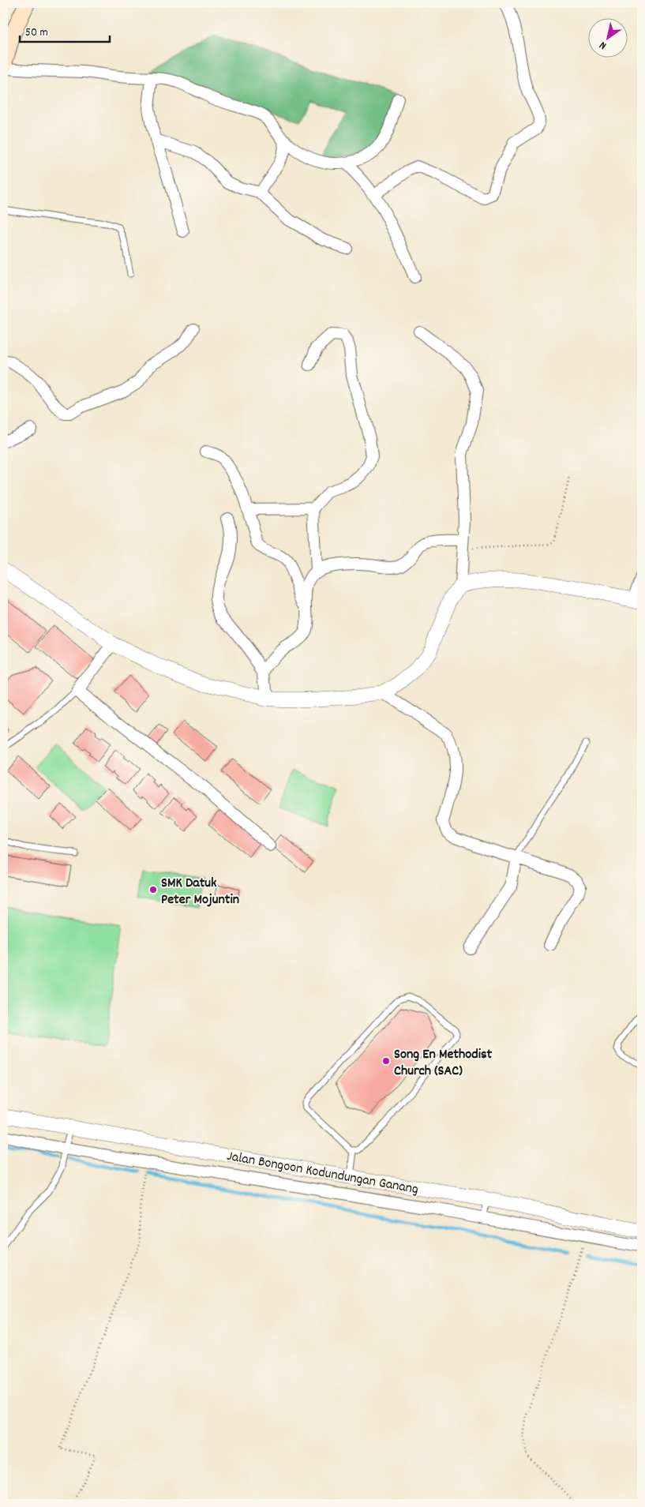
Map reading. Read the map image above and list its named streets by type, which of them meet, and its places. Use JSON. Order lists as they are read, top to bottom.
{
  "streets": {
    "street": ["Jalan Bongoon Kodundungan Ganang"]
  },
  "places": ["SMK Datuk Peter Mojuntin", "Song En Methodist Church (SAC)"],
  "scale_bar": "50 m",
  "north": "bottom left"
}
